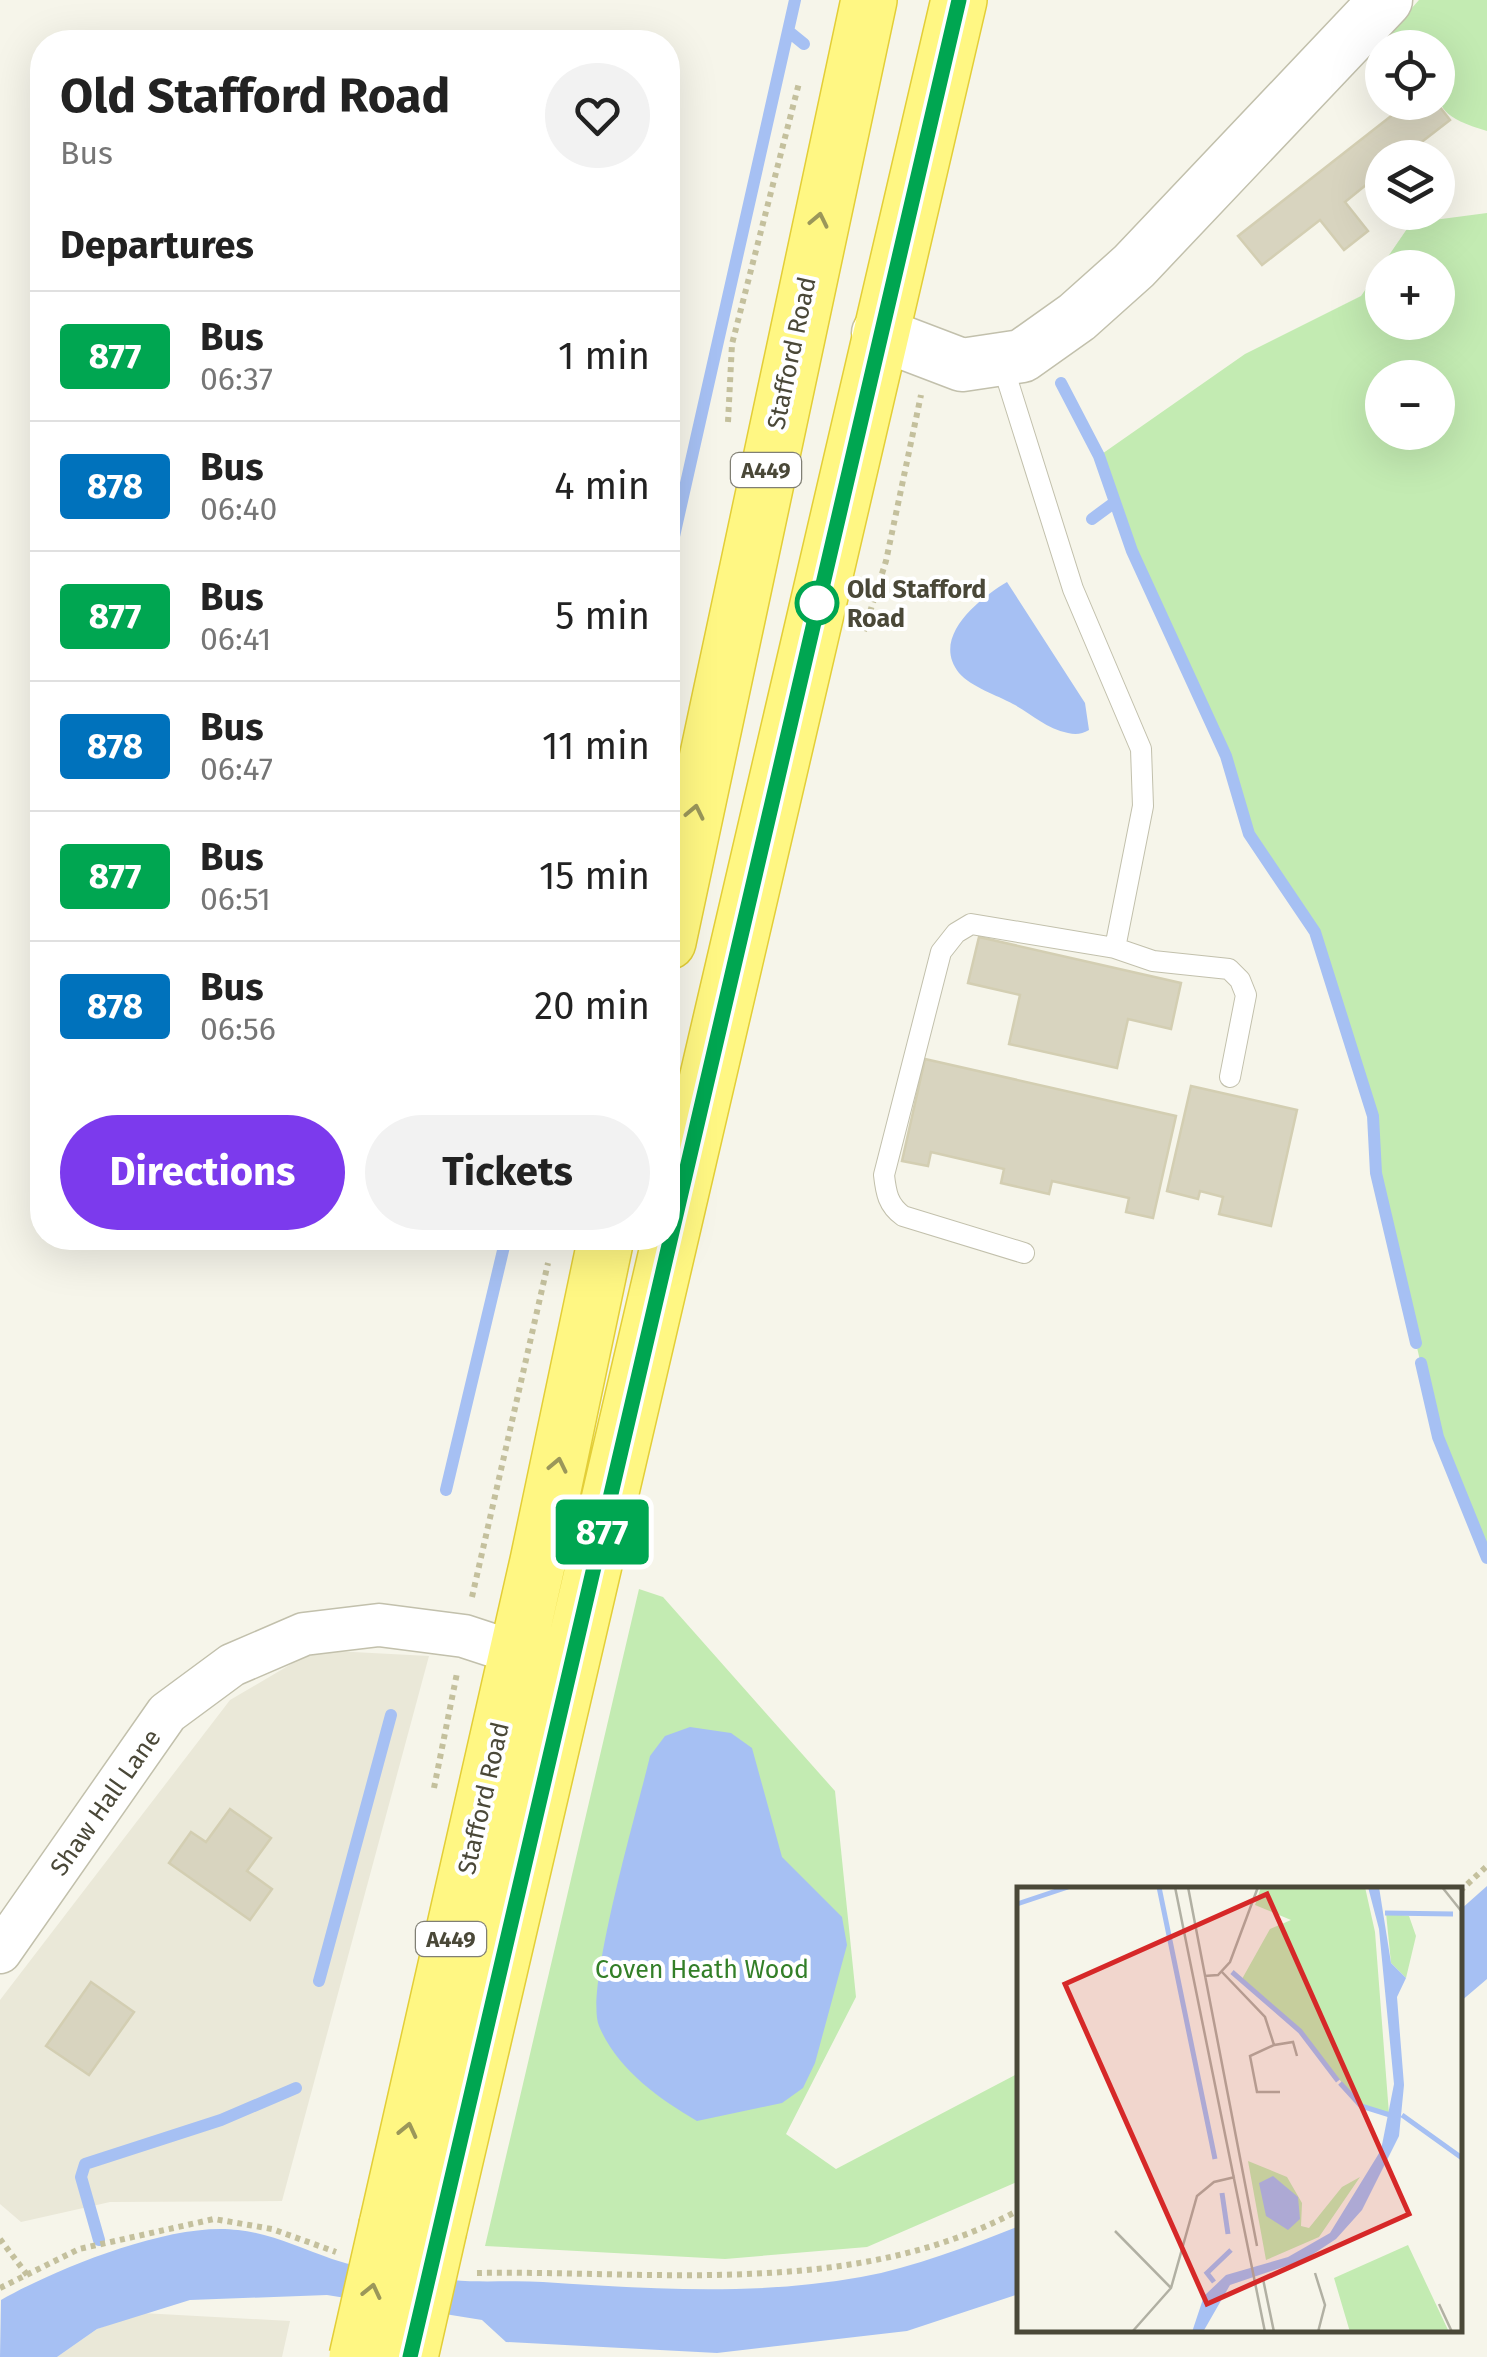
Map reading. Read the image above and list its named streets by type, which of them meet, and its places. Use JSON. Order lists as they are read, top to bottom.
{
  "streets": {
    "highway": ["Stafford Road", "A449"],
    "street": ["Shaw Hall Lane"]
  },
  "crossings": [
    ["Stafford Road", "Shaw Hall Lane"]
  ],
  "parks": ["Coven Heath Wood"],
  "places": ["Old Stafford Road"],
  "lines": ["bus line 877"],
  "page": {
    "on_map": "877",
    "map_buttons": ["+", "−"],
    "heading": [
      ["Old Stafford Road", "Bus"],
      "Departures"
    ],
    "list": [
      {
        "mark": "877",
        "name": "Bus",
        "note": "06:37",
        "value": "1 min"
      },
      {
        "mark": "878",
        "name": "Bus",
        "note": "06:40",
        "value": "4 min"
      },
      {
        "mark": "877",
        "name": "Bus",
        "note": "06:41",
        "value": "5 min"
      },
      {
        "mark": "878",
        "name": "Bus",
        "note": "06:47",
        "value": "11 min"
      },
      {
        "mark": "877",
        "name": "Bus",
        "note": "06:51",
        "value": "15 min"
      },
      {
        "mark": "878",
        "name": "Bus",
        "note": "06:56",
        "value": "20 min"
      }
    ],
    "buttons": ["Directions", "Tickets"]
  }
}
